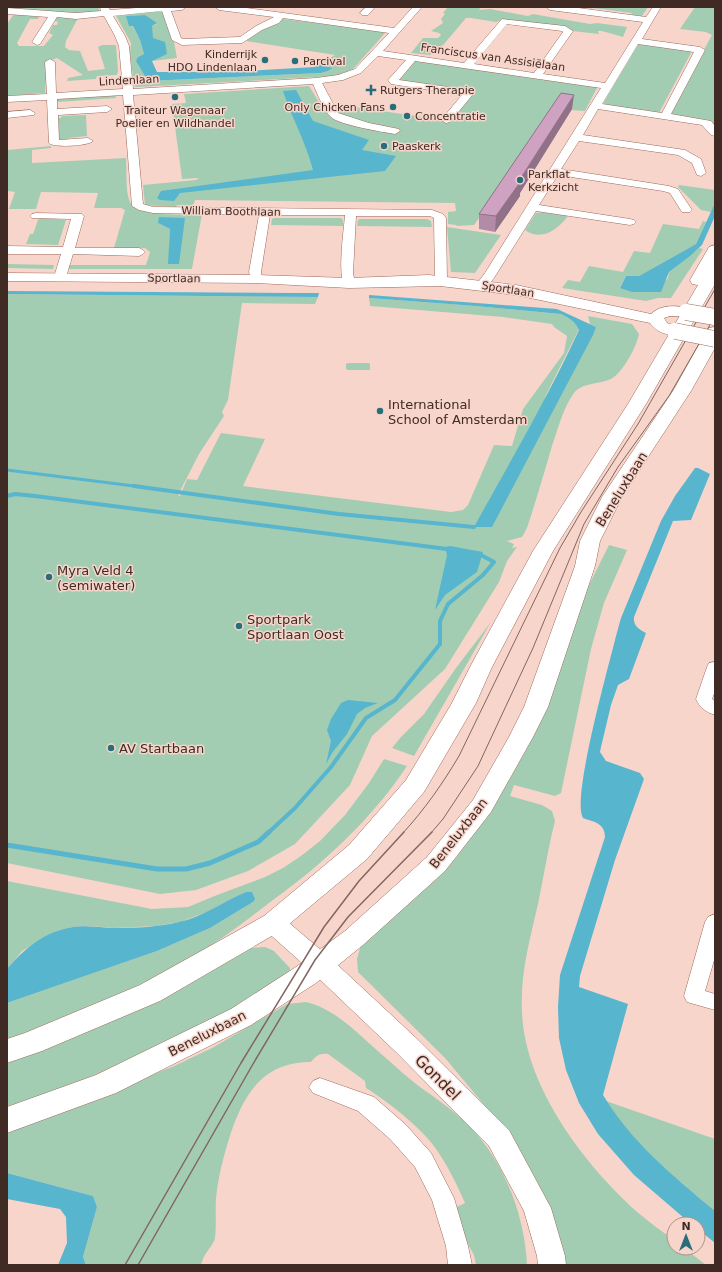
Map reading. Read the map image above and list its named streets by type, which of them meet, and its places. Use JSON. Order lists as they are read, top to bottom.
{
  "streets": {
    "main road": ["Beneluxbaan"],
    "street": [
      "Franciscus van Assisiëlaan",
      "Lindenlaan",
      "William Boothlaan",
      "Sportlaan",
      "Gondel"
    ]
  },
  "crossings": [
    ["Franciscus van Assisiëlaan", "Lindenlaan"],
    ["Lindenlaan", "William Boothlaan"],
    ["William Boothlaan", "Sportlaan"],
    ["Beneluxbaan", "Gondel"]
  ],
  "places": {
    "other": [
      "Kinderrijk HDO Lindenlaan",
      "Parcival",
      "Traiteur Wagenaar Poelier en Wildhandel",
      "Only Chicken Fans",
      "Concentratie",
      "Paaskerk",
      "Parkflat Kerkzicht",
      "International School of Amsterdam",
      "Myra Veld 4 (semiwater)",
      "Sportpark Sportlaan Oost",
      "AV Startbaan"
    ],
    "health": ["Rutgers Therapie"]
  },
  "north": "top"
}
